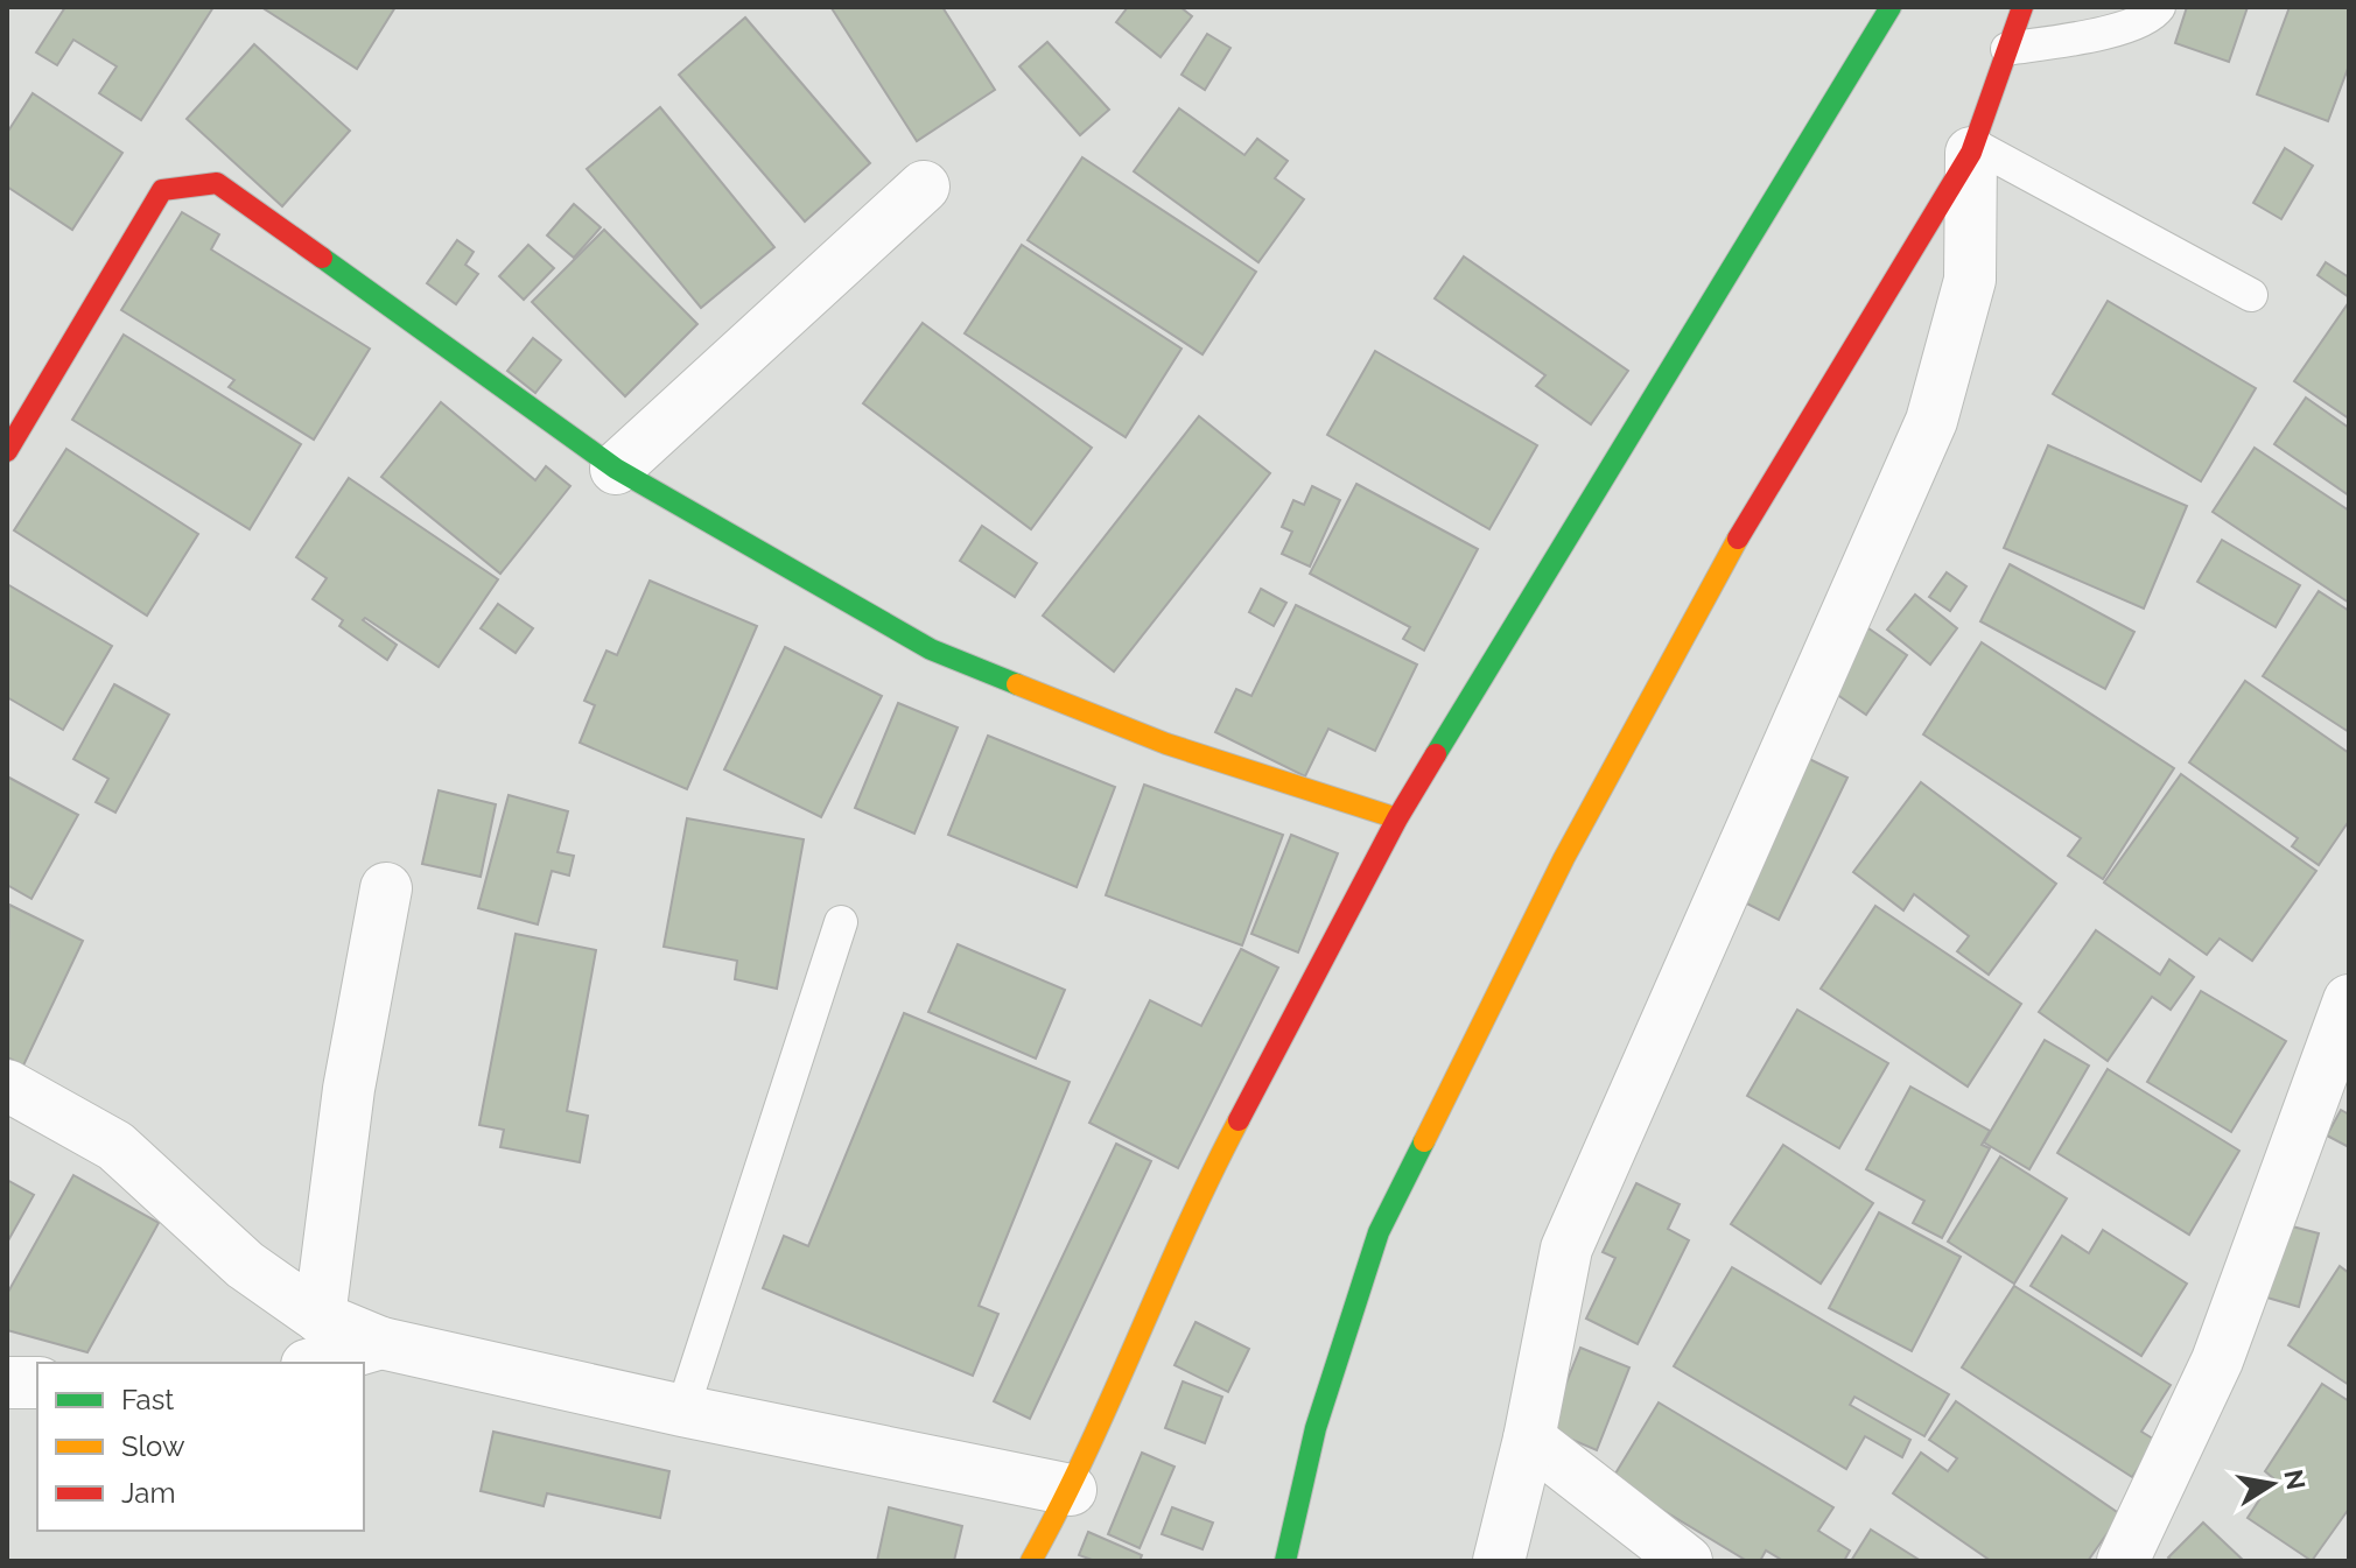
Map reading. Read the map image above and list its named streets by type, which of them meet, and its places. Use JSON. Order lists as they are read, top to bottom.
{
  "legend": ["Fast", "Slow", "Jam"],
  "north": "right"
}
